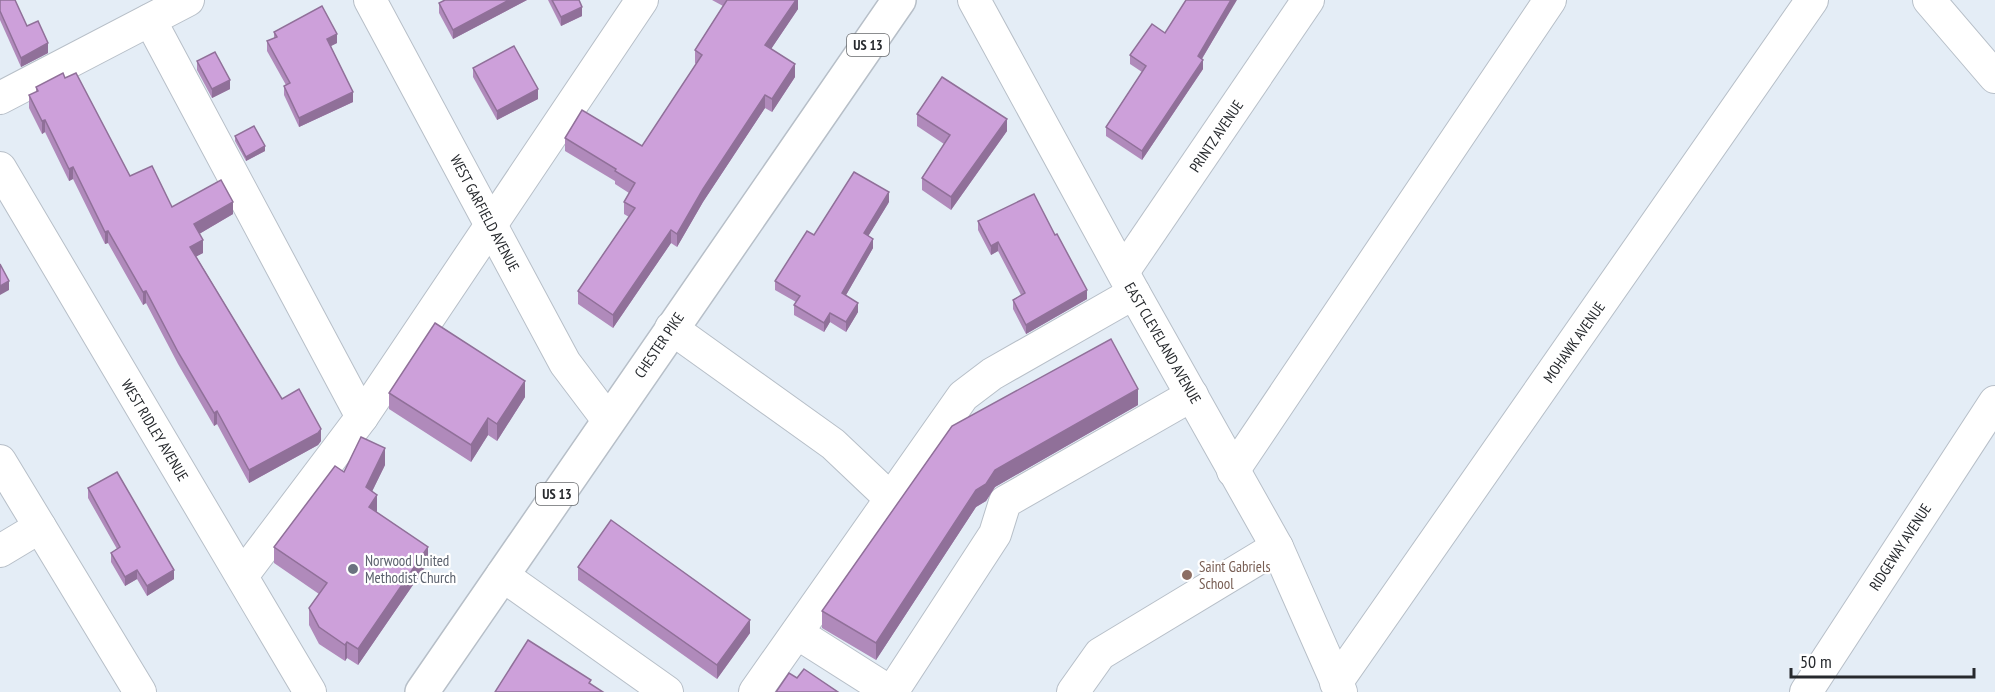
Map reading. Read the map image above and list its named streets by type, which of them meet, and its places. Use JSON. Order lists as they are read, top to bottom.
{
  "streets": {
    "main road": ["US 13", "CHESTER PIKE"],
    "street": [
      "PRINTZ AVENUE",
      "WEST GARFIELD AVENUE",
      "MOHAWK AVENUE",
      "EAST CLEVELAND AVENUE",
      "WEST RIDLEY AVENUE",
      "RIDGEWAY AVENUE"
    ]
  },
  "crossings": [
    ["PRINTZ AVENUE", "EAST CLEVELAND AVENUE"],
    ["WEST GARFIELD AVENUE", "CHESTER PIKE"],
    ["MOHAWK AVENUE", "EAST CLEVELAND AVENUE"]
  ],
  "places": ["Norwood United Methodist Church", "Saint Gabriels School"],
  "scale_bar": "50 m"
}
